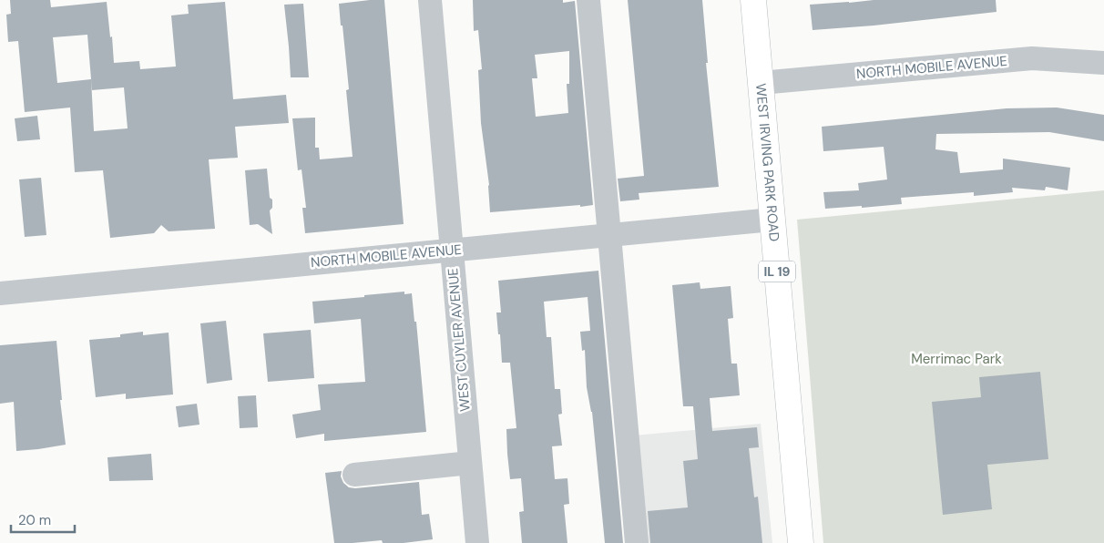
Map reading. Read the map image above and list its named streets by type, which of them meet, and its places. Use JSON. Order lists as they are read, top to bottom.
{
  "streets": {
    "main road": ["WEST IRVING PARK ROAD", "IL 19"],
    "street": ["NORTH MOBILE AVENUE", "WEST CUYLER AVENUE"]
  },
  "crossings": [
    ["NORTH MOBILE AVENUE", "WEST IRVING PARK ROAD"],
    ["NORTH MOBILE AVENUE", "WEST CUYLER AVENUE"]
  ],
  "parks": ["Merrimac Park"],
  "scale_bar": "20 m"
}
